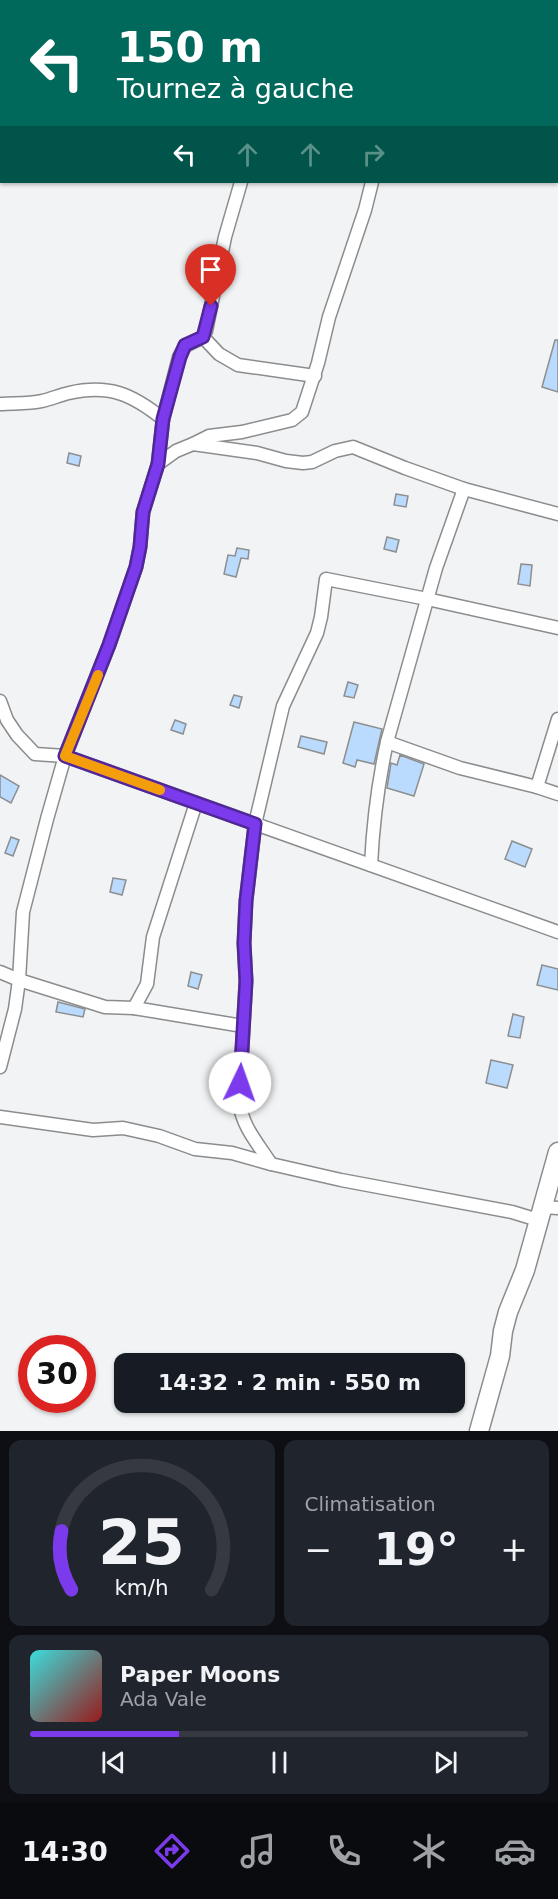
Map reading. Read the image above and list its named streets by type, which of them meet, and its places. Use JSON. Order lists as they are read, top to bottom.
{
  "page": {
    "turn": ["150 m", "Tournez à gauche"],
    "limit": "30",
    "trip": "14:32 · 2 min · 550 m",
    "tile": "Climatisation",
    "heat": ["−", "19°", "+"],
    "song": ["Paper Moons", "Ada Vale"],
    "tabs": "14:30",
    "gauge": ["25", "km/h"]
  }
}
